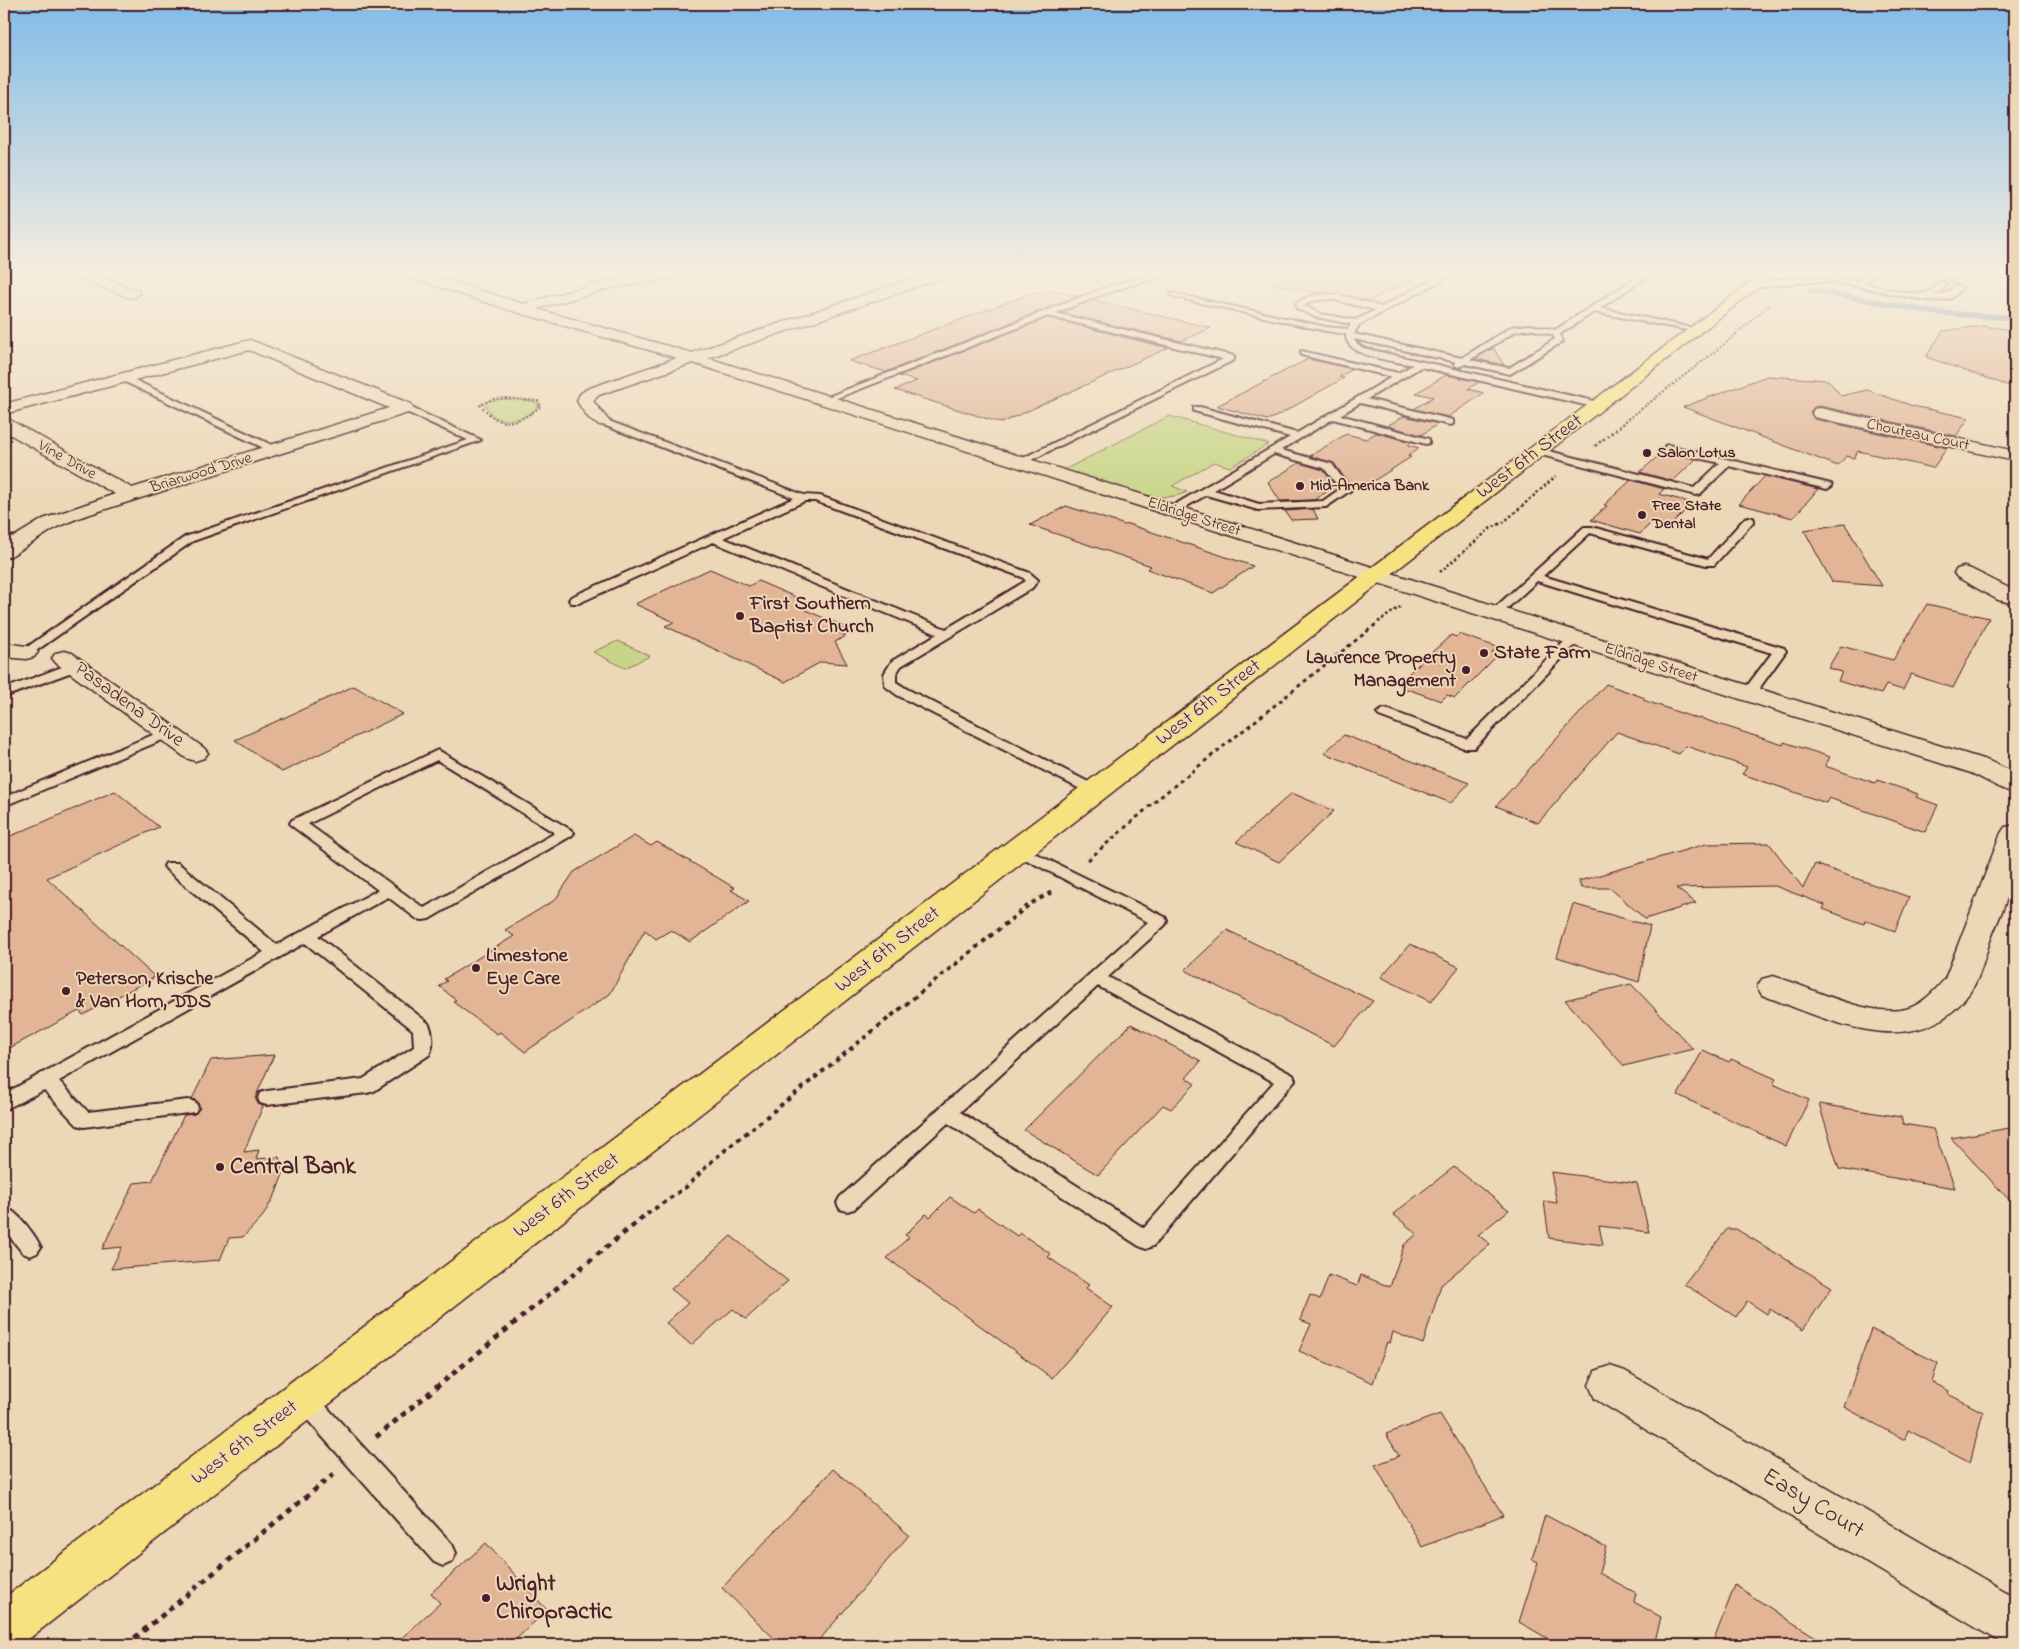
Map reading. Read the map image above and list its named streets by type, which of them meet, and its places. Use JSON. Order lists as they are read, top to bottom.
{
  "streets": {
    "main road": ["West 6th Street"],
    "street": [
      "Chouteau Court",
      "Vine Drive",
      "Briarwood Drive",
      "Eldridge Street",
      "Pasadena Drive",
      "Easy Court"
    ]
  },
  "crossings": [
    ["West 6th Street", "Eldridge Street"],
    ["Vine Drive", "Briarwood Drive"]
  ],
  "places": [
    "Salon Lotus",
    "Mid-America Bank",
    "Free State Dental",
    "First Southern Baptist Church",
    "State Farm",
    "Lawrence Property Management",
    "Limestone Eye Care",
    "Peterson, Krische & Van Horn, DDS",
    "Central Bank",
    "Wright Chiropractic"
  ]
}
